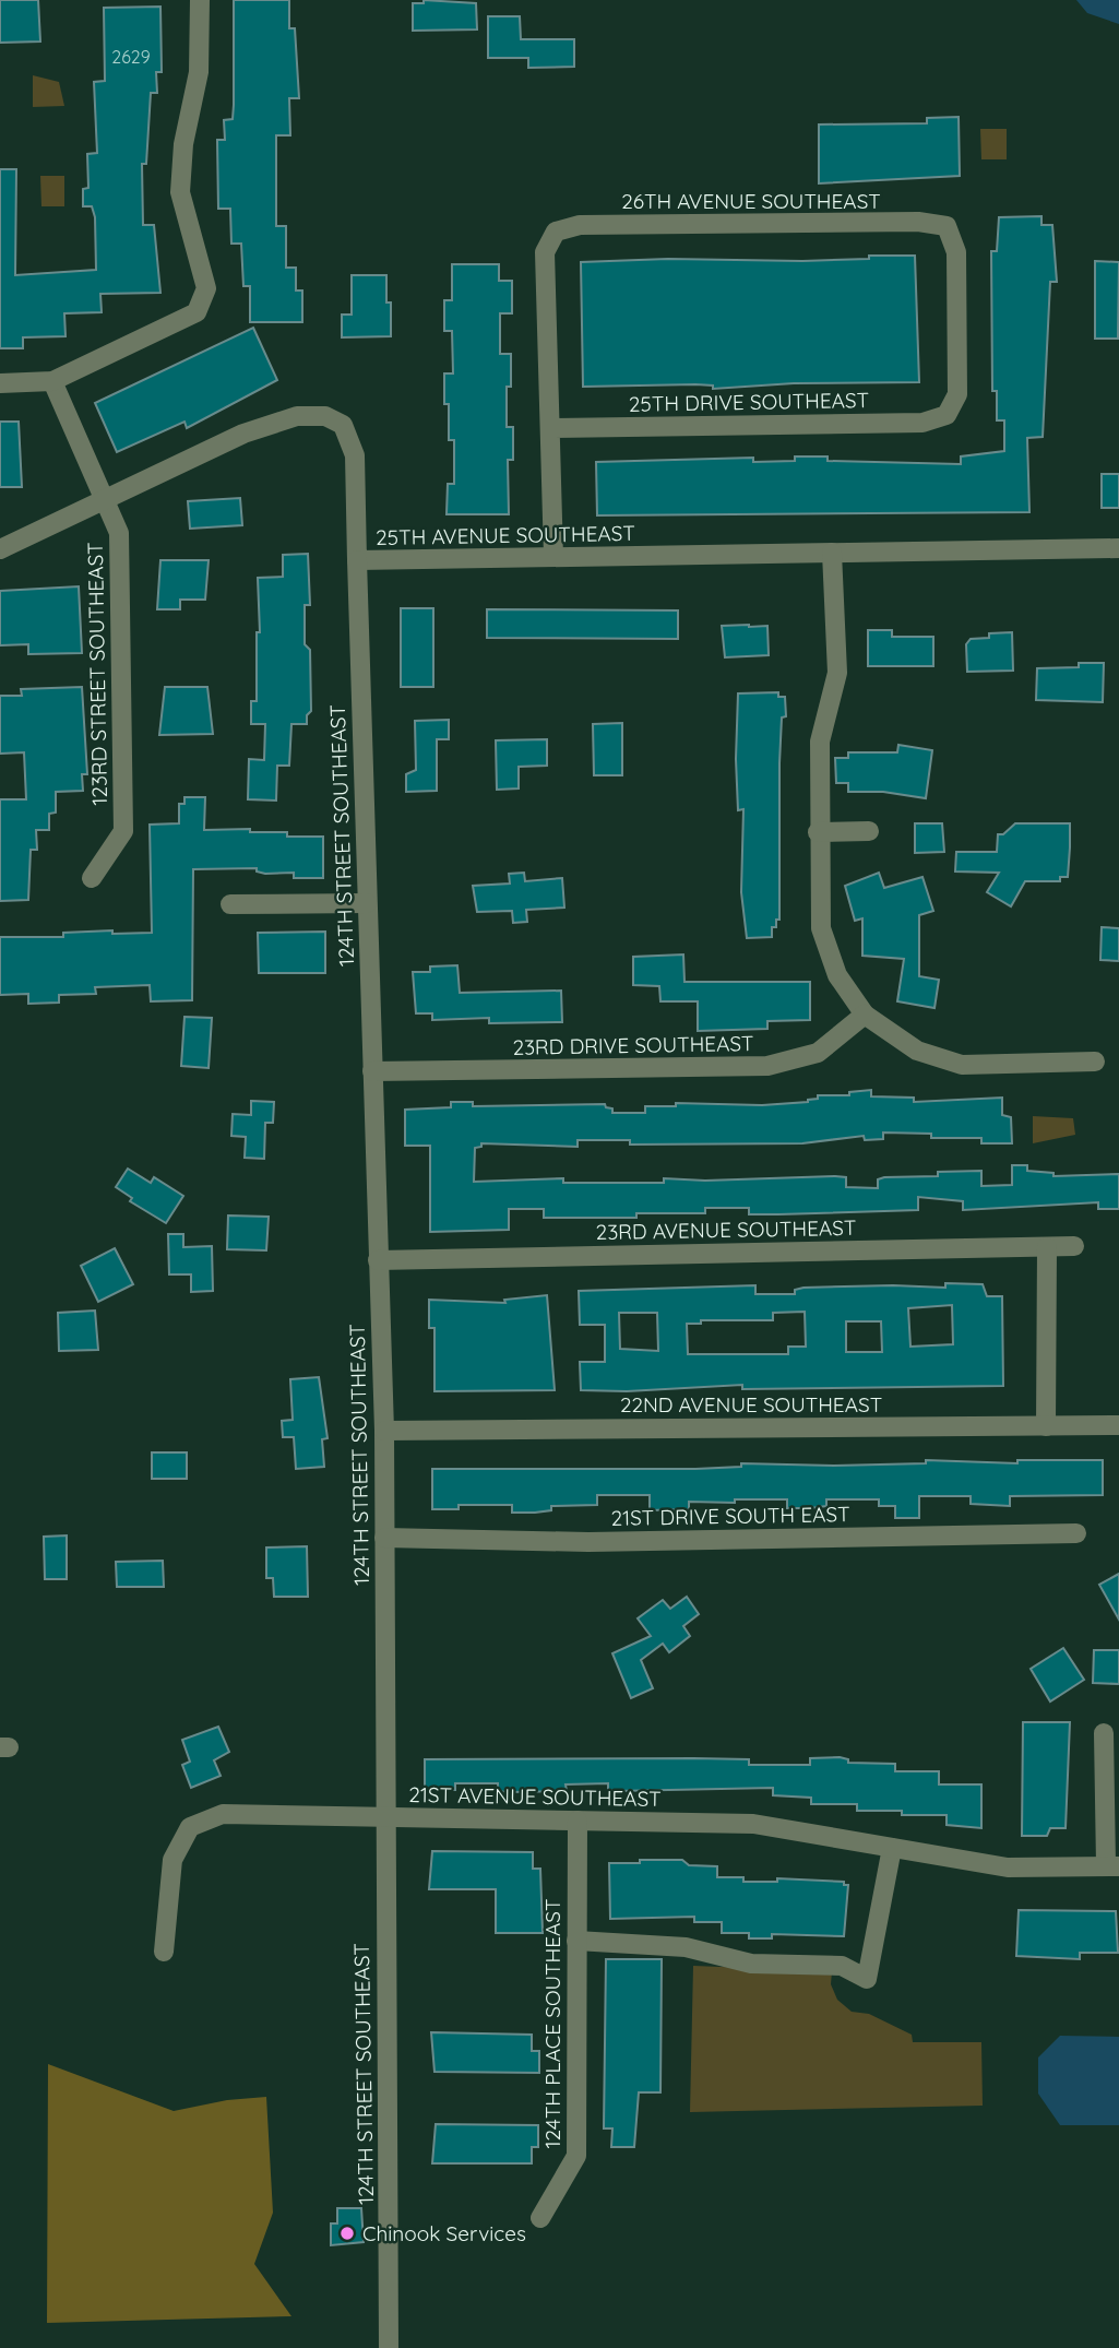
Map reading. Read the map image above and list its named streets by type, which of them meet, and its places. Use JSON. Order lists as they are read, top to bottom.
{
  "streets": {
    "street": [
      "26TH AVENUE SOUTHEAST",
      "25TH DRIVE SOUTHEAST",
      "25TH AVENUE SOUTHEAST",
      "123RD STREET SOUTHEAST",
      "124TH STREET SOUTHEAST",
      "23RD DRIVE SOUTHEAST",
      "23RD AVENUE SOUTHEAST",
      "22ND AVENUE SOUTHEAST",
      "21ST DRIVE SOUTH EAST",
      "21ST AVENUE SOUTHEAST",
      "124TH PLACE SOUTHEAST"
    ]
  },
  "crossings": [
    ["26TH AVENUE SOUTHEAST", "25TH DRIVE SOUTHEAST"],
    ["25TH AVENUE SOUTHEAST", "123RD STREET SOUTHEAST"],
    ["25TH AVENUE SOUTHEAST", "124TH STREET SOUTHEAST"],
    ["124TH STREET SOUTHEAST", "23RD DRIVE SOUTHEAST"],
    ["124TH STREET SOUTHEAST", "23RD AVENUE SOUTHEAST"],
    ["124TH STREET SOUTHEAST", "22ND AVENUE SOUTHEAST"],
    ["124TH STREET SOUTHEAST", "21ST DRIVE SOUTH EAST"],
    ["124TH STREET SOUTHEAST", "21ST AVENUE SOUTHEAST"],
    ["21ST AVENUE SOUTHEAST", "124TH PLACE SOUTHEAST"]
  ],
  "places": ["Chinook Services"],
  "house_numbers": ["2629"]
}
